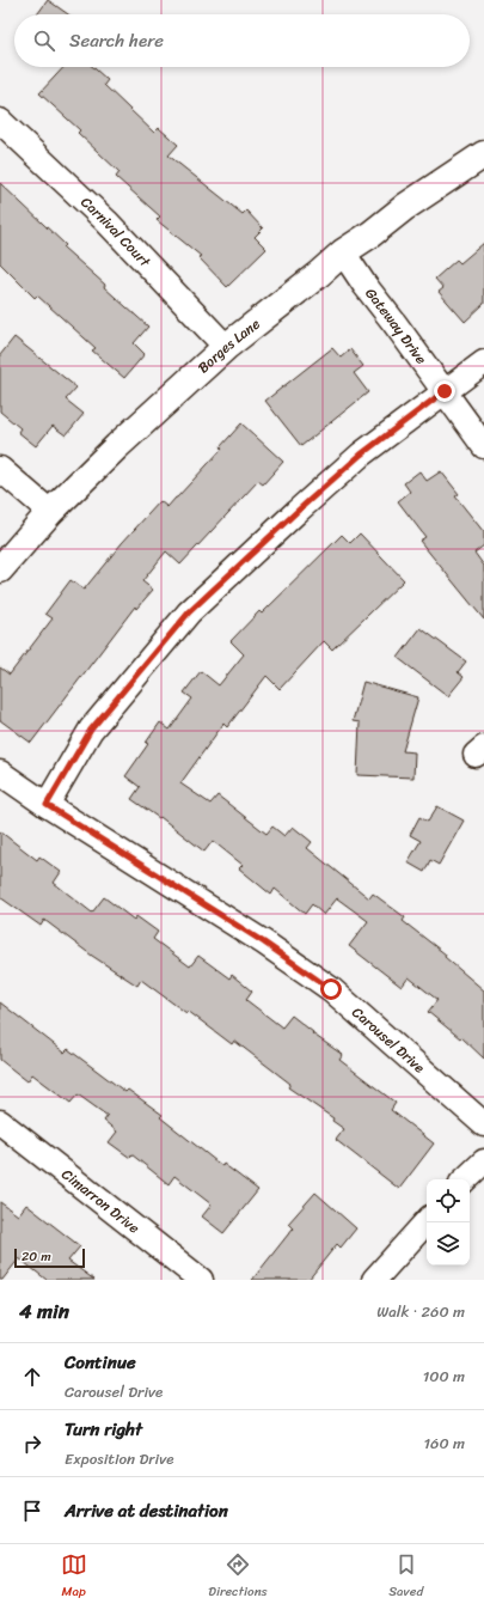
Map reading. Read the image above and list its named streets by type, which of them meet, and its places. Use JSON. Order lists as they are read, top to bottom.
{
  "streets": {
    "street": [
      "Carnival Court",
      "Gateway Drive",
      "Borges Lane",
      "Carousel Drive",
      "Cimarron Drive"
    ]
  },
  "crossings": [
    ["Carnival Court", "Borges Lane"],
    ["Gateway Drive", "Borges Lane"]
  ],
  "scale_bar": "20 m",
  "page": {
    "search": "Search here",
    "scale": "20 m",
    "heading": ["4 min", "Walk · 260 m"],
    "list": [
      ["Continue", "Carousel Drive", "100 m"],
      ["Turn right", "Exposition Drive", "160 m"],
      "Arrive at destination"
    ],
    "nav": ["Map", "Directions", "Saved"]
  }
}
